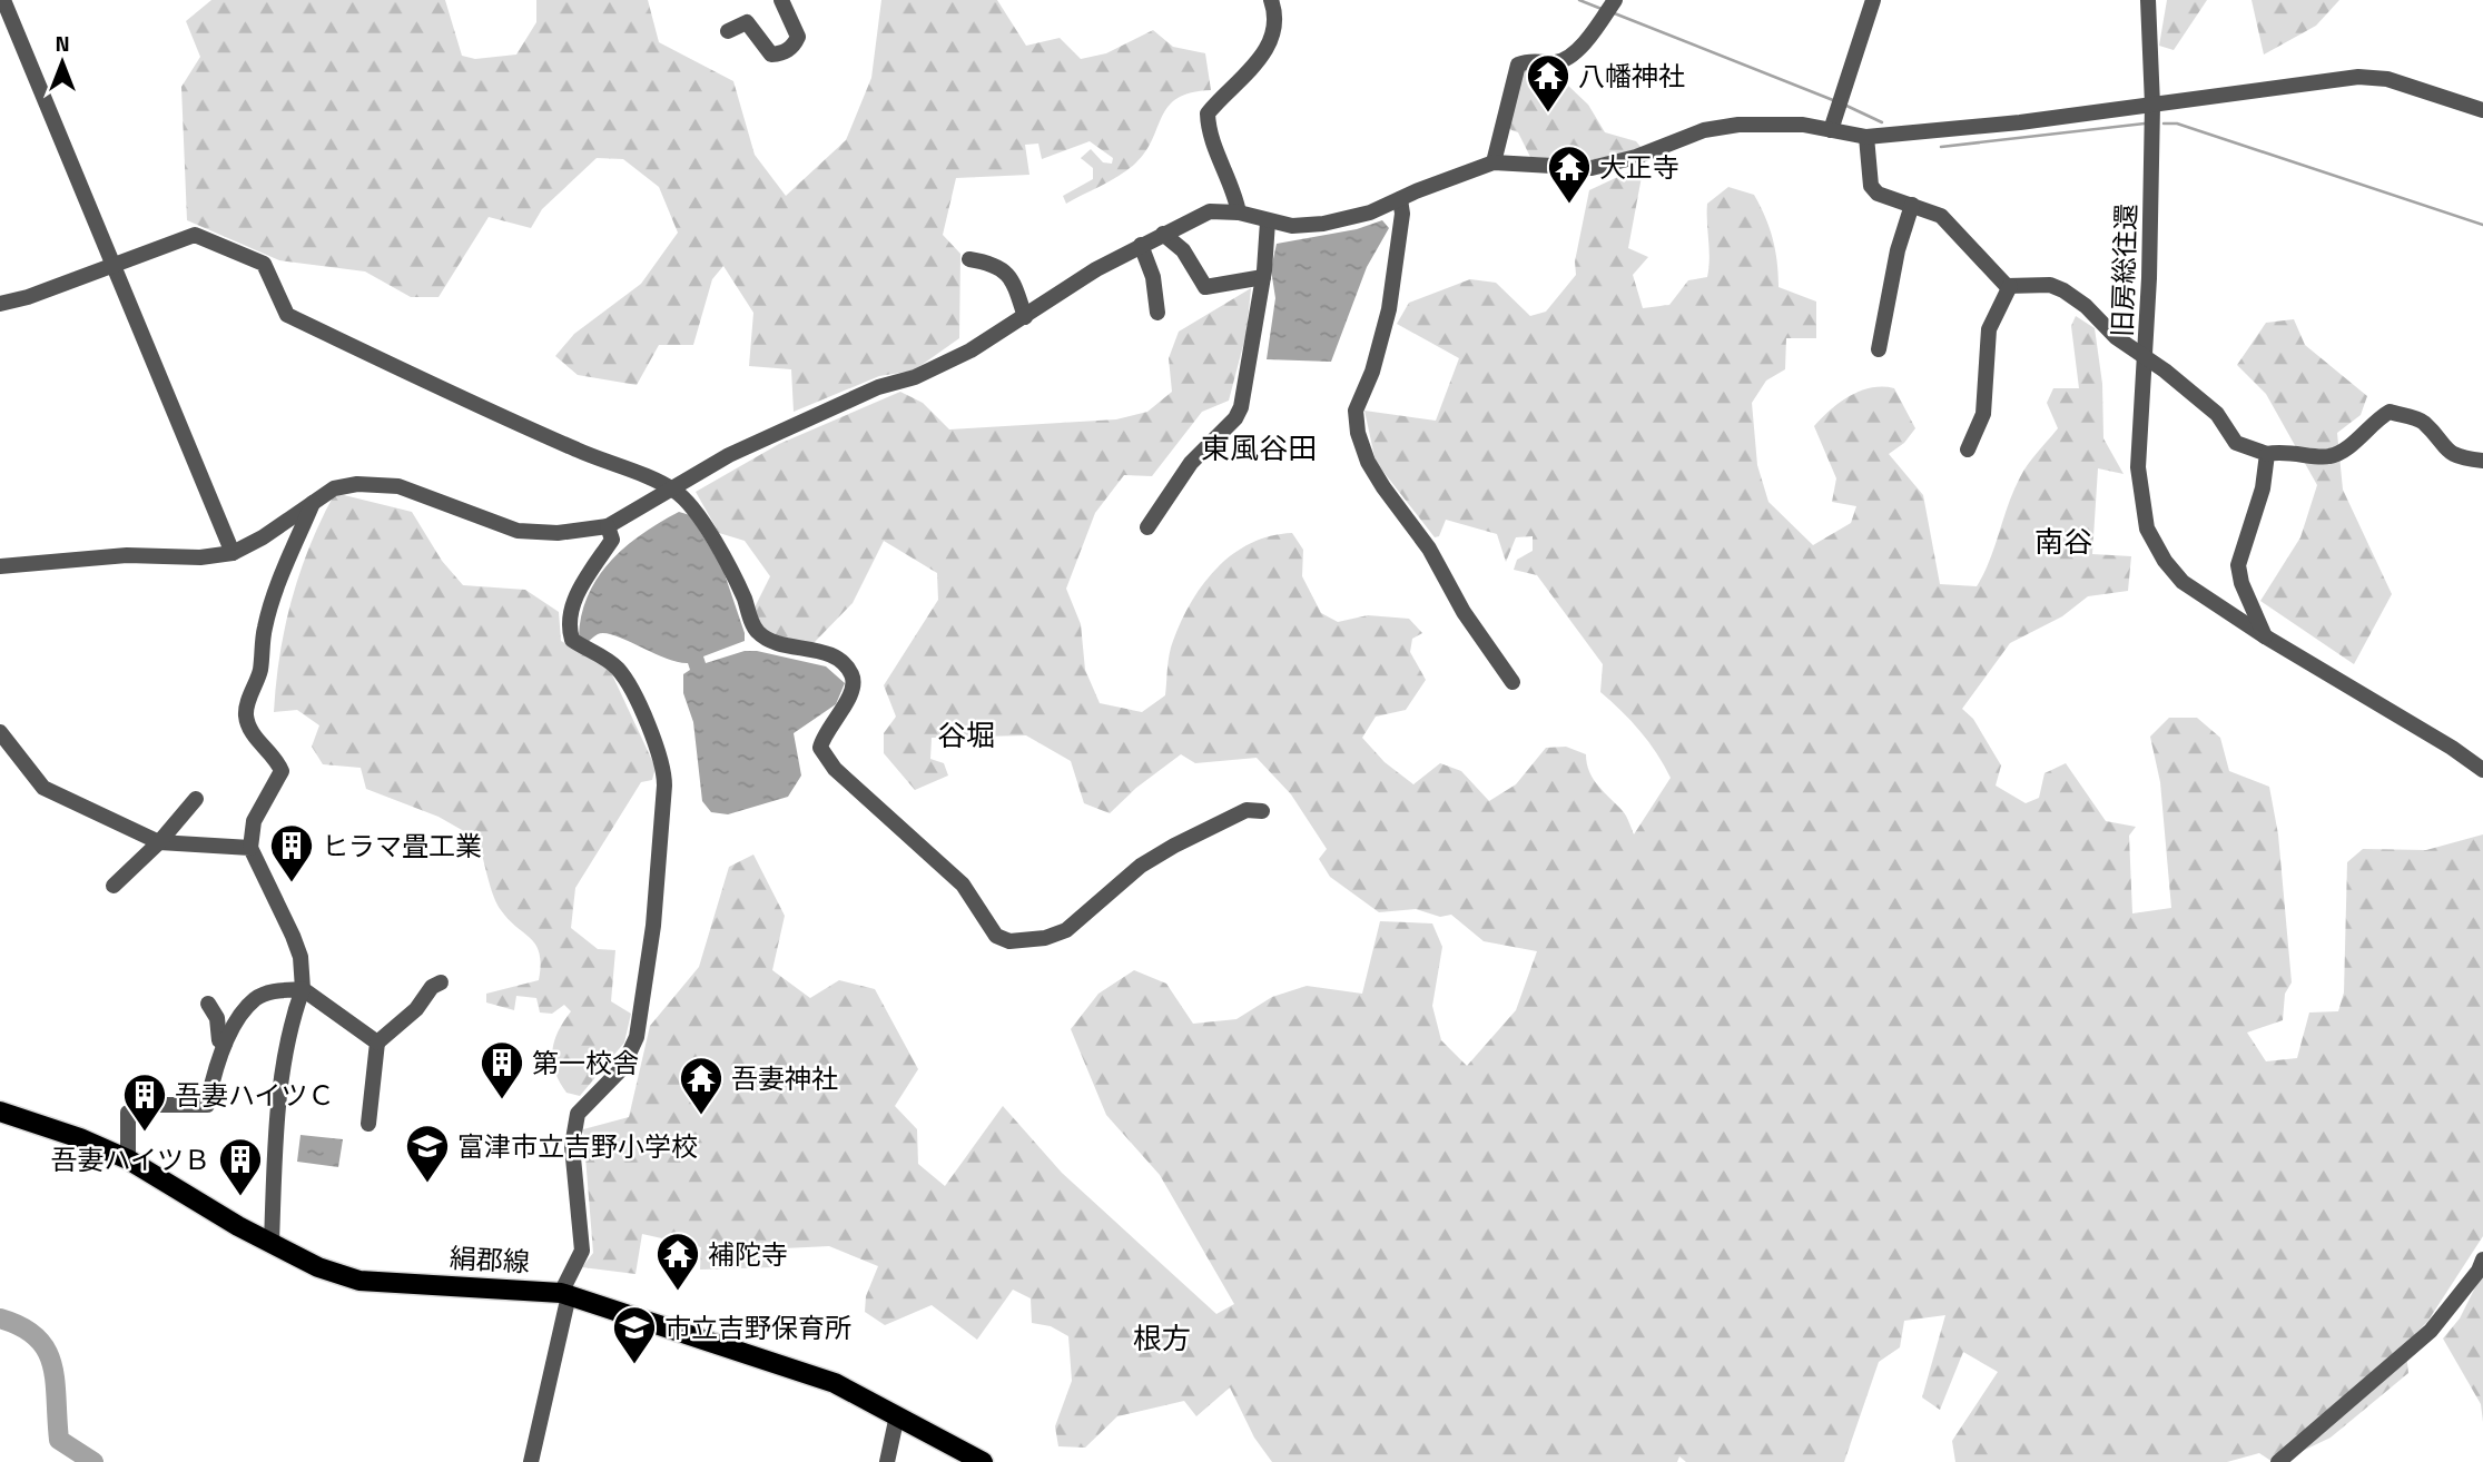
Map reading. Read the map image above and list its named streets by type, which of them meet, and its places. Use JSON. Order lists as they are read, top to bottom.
{
  "streets": {
    "main road": ["絹郡線"],
    "street": ["旧房総往還"]
  },
  "districts": [
    "東風谷田",
    "南谷",
    "谷堀",
    "根方"
  ],
  "places": {
    "temple": [
      "八幡神社",
      "大正寺",
      "吾妻神社",
      "補陀寺"
    ],
    "building": [
      "ヒラマ畳工業",
      "第一校舎",
      "吾妻ハイツＣ",
      "吾妻ハイツＢ"
    ],
    "school or university": ["富津市立吉野小学校", "市立吉野保育所"]
  },
  "north": "top"
}
